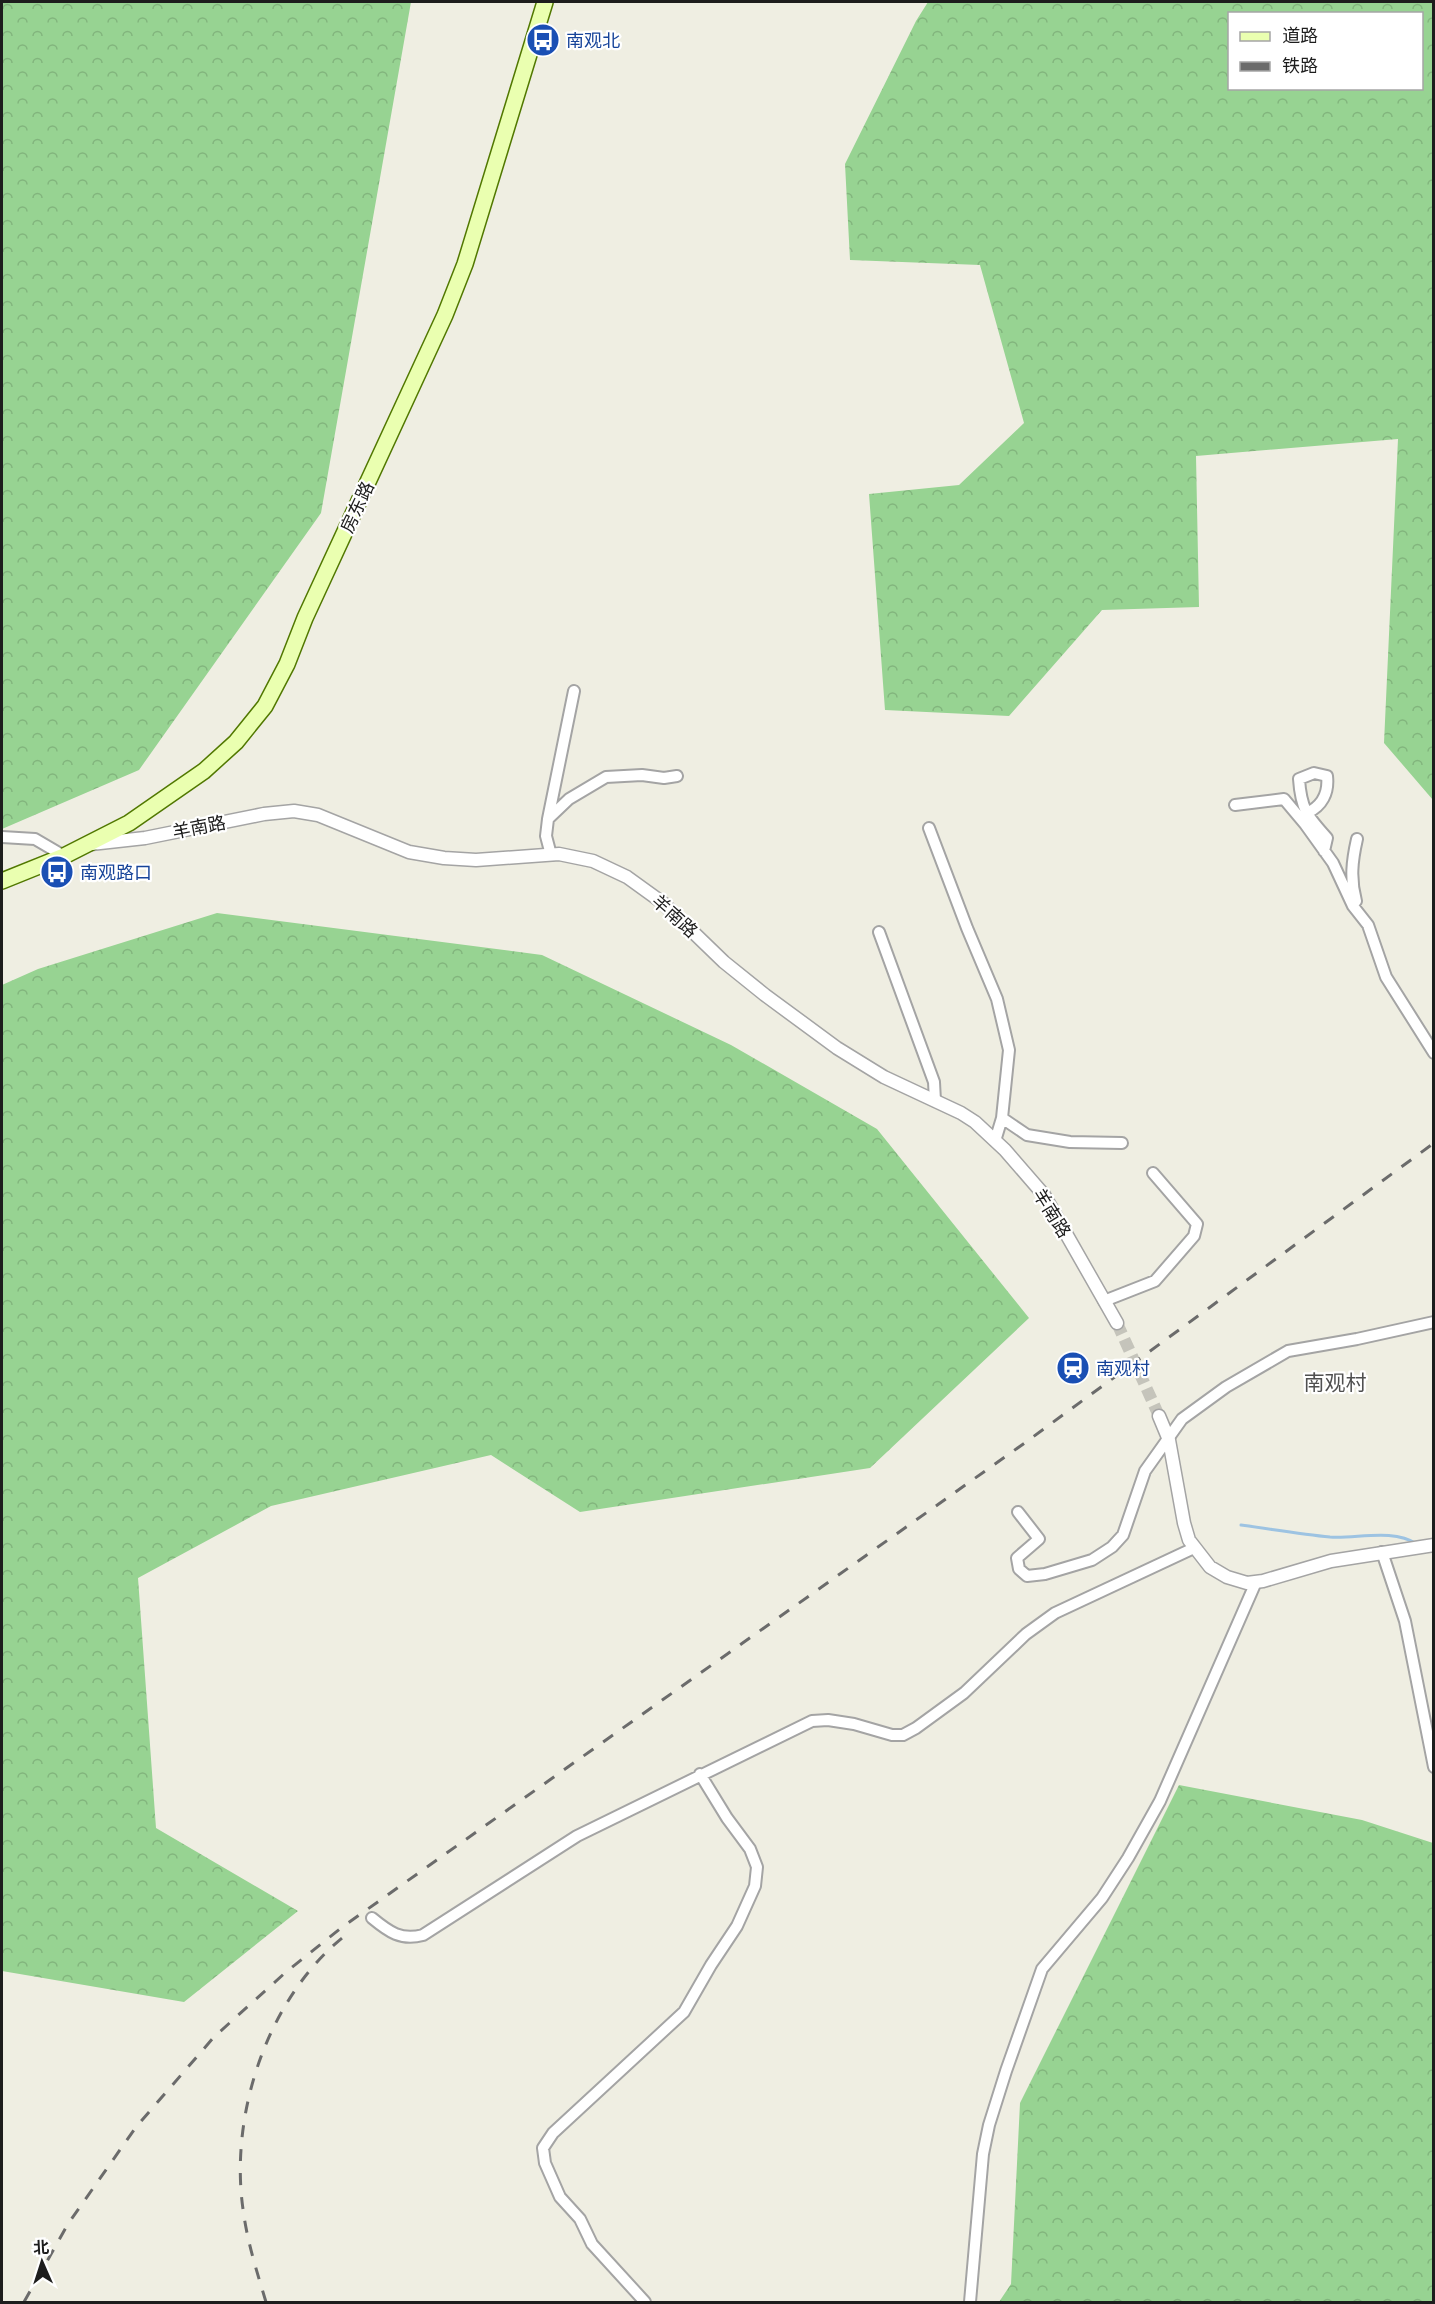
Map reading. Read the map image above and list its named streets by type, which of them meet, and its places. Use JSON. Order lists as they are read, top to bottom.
{
  "streets": {
    "main road": ["房东路"],
    "street": ["羊南路"]
  },
  "crossings": [
    ["房东路", "羊南路"]
  ],
  "districts": ["南观村"],
  "places": {
    "bus stop": ["南观北", "南观路口"],
    "station": ["南观村"]
  },
  "legend": ["道路", "铁路"],
  "north": "top"
}
